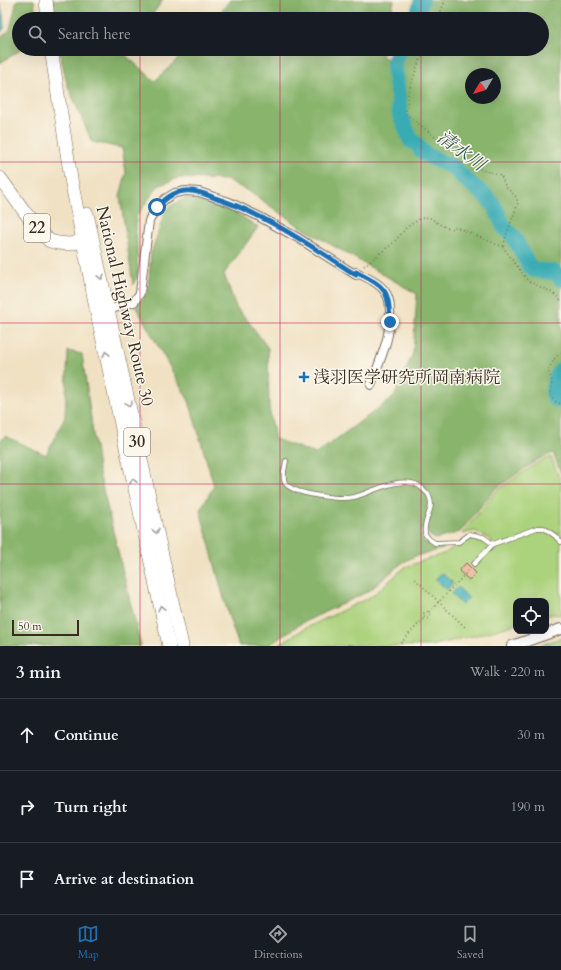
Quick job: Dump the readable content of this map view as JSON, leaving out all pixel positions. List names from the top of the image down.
{
  "streets": {
    "main road": ["22", "National Highway Route 30", "30"]
  },
  "crossings": [
    ["22", "National Highway Route 30"]
  ],
  "water": ["清水川"],
  "places": {
    "health": ["浅羽医学研究所岡南病院"]
  },
  "scale_bar": "50 m",
  "north": "bottom left",
  "page": {
    "search": "Search here",
    "scale": "50 m",
    "heading": ["3 min", "Walk · 220 m"],
    "list": [
      ["Continue", "30 m"],
      ["Turn right", "190 m"],
      "Arrive at destination"
    ],
    "nav": ["Map", "Directions", "Saved"]
  }
}
